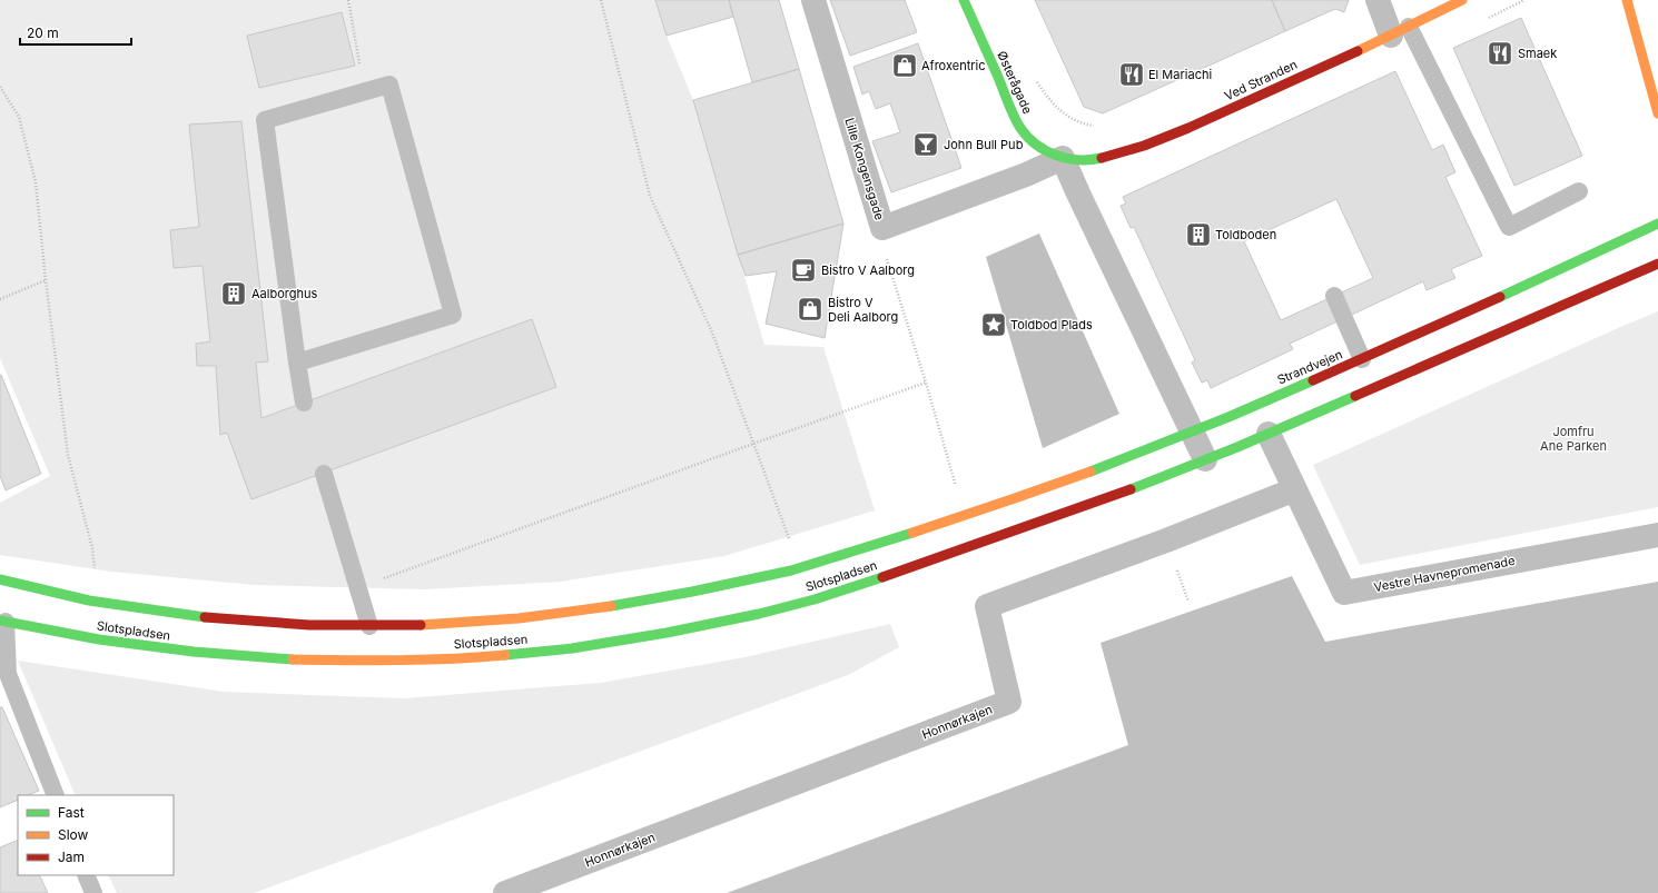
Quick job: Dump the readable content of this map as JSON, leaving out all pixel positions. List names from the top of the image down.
{
  "streets": {
    "main road": [
      "Ved Stranden",
      "Østerågade",
      "Strandvejen",
      "Slotspladsen"
    ],
    "street": ["Lille Kongensgade", "Vestre Havnepromenade", "Honnørkajen"]
  },
  "crossings": [
    ["Ved Stranden", "Østerågade"],
    ["Ved Stranden", "Lille Kongensgade"],
    ["Østerågade", "Lille Kongensgade"],
    ["Strandvejen", "Slotspladsen"],
    ["Vestre Havnepromenade", "Honnørkajen"]
  ],
  "parks": ["Jomfru Ane Parken"],
  "places": {
    "restaurant": ["Smaek", "El Mariachi"],
    "shop": ["Afroxentric", "Bistro V Deli Aalborg"],
    "bar": ["John Bull Pub"],
    "building": ["Toldboden", "Aalborghus"],
    "cafe": ["Bistro V Aalborg"],
    "place": ["Toldbod Plads"]
  },
  "legend": ["Fast", "Slow", "Jam"],
  "scale_bar": "20 m"
}
